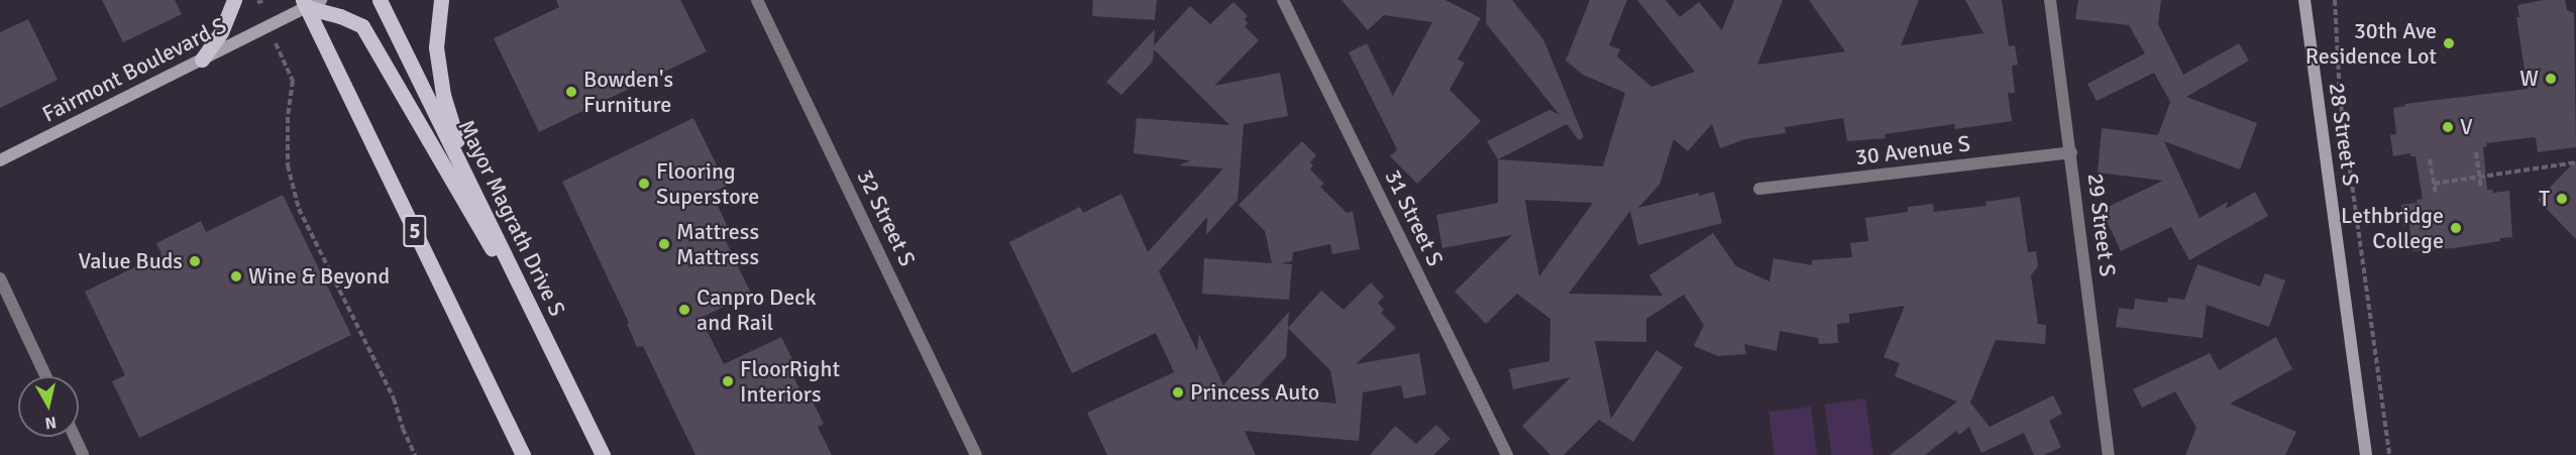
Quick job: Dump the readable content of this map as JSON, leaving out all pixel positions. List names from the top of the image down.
{
  "streets": {
    "main road": ["Mayor Magrath Drive S", "5"],
    "street": [
      "Fairmont Boulevard S",
      "28 Street S",
      "30 Avenue S",
      "32 Street S",
      "31 Street S",
      "29 Street S"
    ]
  },
  "crossings": [
    ["Fairmont Boulevard S", "5"],
    ["30 Avenue S", "29 Street S"]
  ],
  "places": [
    "30th Ave Residence Lot",
    "W",
    "Bowden's Furniture",
    "V",
    "Flooring Superstore",
    "T",
    "Lethbridge College",
    "Mattress Mattress",
    "Value Buds",
    "Wine & Beyond",
    "Canpro Deck and Rail",
    "FloorRight Interiors",
    "Princess Auto"
  ],
  "north": "bottom"
}
